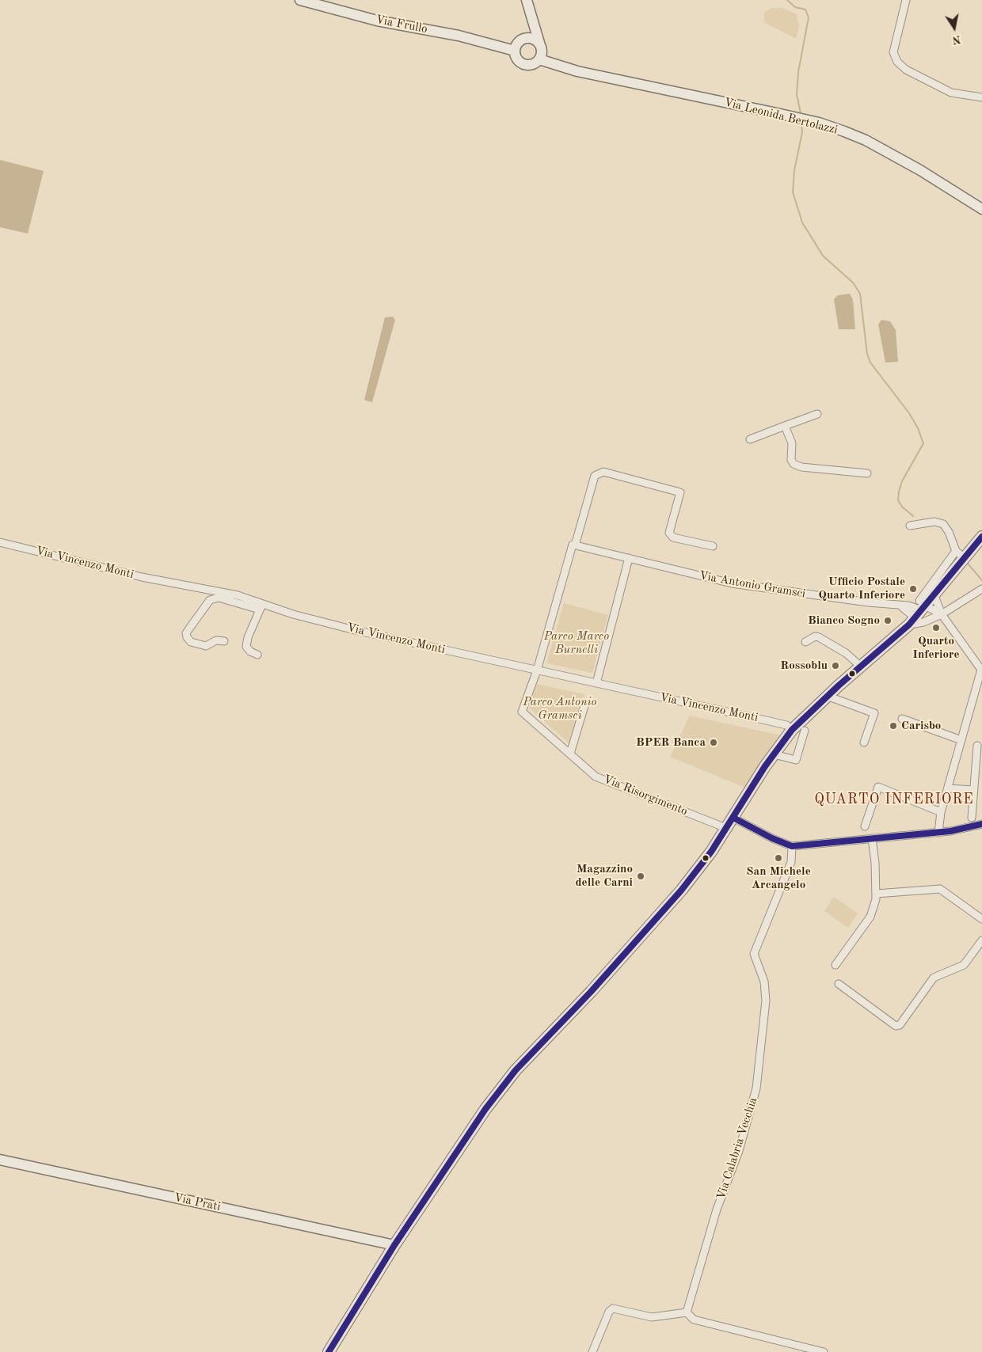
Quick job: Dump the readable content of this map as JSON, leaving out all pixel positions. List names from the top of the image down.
{
  "streets": {
    "street": [
      "Via Frullo",
      "Via Leonida Bertolazzi",
      "Via Vincenzo Monti",
      "Via Antonio Gramsci",
      "Via Risorgimento",
      "Via Calabria Vecchia",
      "Via Prati"
    ]
  },
  "crossings": [
    ["Via Frullo", "Via Leonida Bertolazzi"],
    ["Via Vincenzo Monti", "Via Risorgimento"]
  ],
  "districts": ["QUARTO INFERIORE"],
  "parks": ["Parco Marco Burnelli", "Parco Antonio Gramsci"],
  "places": [
    "Ufficio Postale Quarto Inferiore",
    "Bianco Sogno",
    "Quarto Inferiore",
    "Rossoblu",
    "Carisbo",
    "BPER Banca",
    "San Michele Arcangelo",
    "Magazzino delle Carni"
  ],
  "north": "bottom"
}
